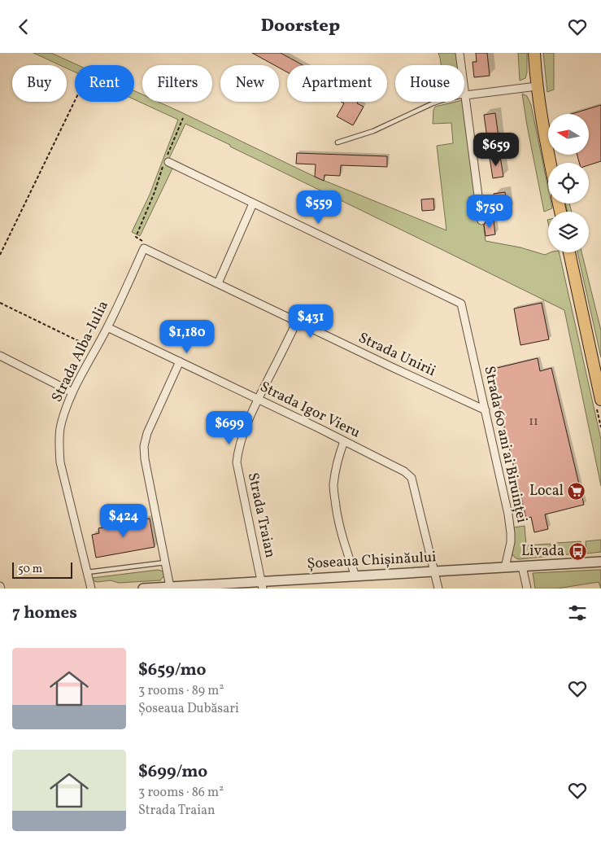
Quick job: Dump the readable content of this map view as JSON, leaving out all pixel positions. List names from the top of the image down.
{
  "streets": {
    "street": [
      "Strada Alba-Iulia",
      "Strada Unirii",
      "Strada Igor Vieru",
      "Strada 60 ani ai Biruinței",
      "Strada Traian",
      "Șoseaua Chișinăului"
    ]
  },
  "crossings": [
    ["Strada Alba-Iulia", "Strada Unirii"],
    ["Strada Alba-Iulia", "Strada Igor Vieru"],
    ["Strada Unirii", "Strada 60 ani ai Biruinței"],
    ["Strada Unirii", "Strada Traian"],
    ["Strada Igor Vieru", "Strada Traian"],
    ["Strada Igor Vieru", "Șoseaua Chișinăului"],
    ["Strada 60 ani ai Biruinței", "Șoseaua Chișinăului"],
    ["Strada Traian", "Șoseaua Chișinăului"]
  ],
  "places": {
    "supermarket": ["Local"],
    "bus stop": ["Livada"]
  },
  "house_numbers": ["11"],
  "scale_bar": "50 m",
  "north": "left",
  "page": {
    "header": "Doorstep",
    "chip": [
      "Buy",
      "Rent",
      "Filters",
      "New",
      "Apartment",
      "House"
    ],
    "price": [
      "$659",
      "$559",
      "$750",
      "$431",
      "$1,180",
      "$699",
      "$424"
    ],
    "scale": "50 m",
    "heading": "7 homes",
    "list": [
      {
        "name": "$659/mo",
        "note": "3 rooms · 89 m² · Șoseaua Dubăsari"
      },
      {
        "name": "$699/mo",
        "note": "3 rooms · 86 m² · Strada Traian"
      }
    ]
  }
}
